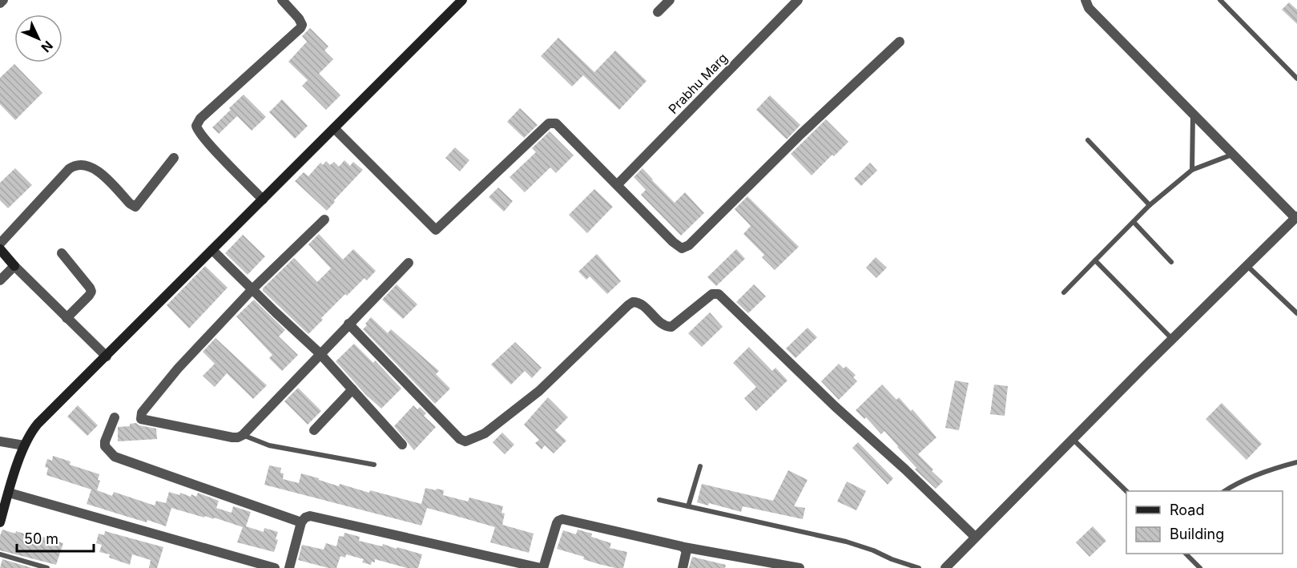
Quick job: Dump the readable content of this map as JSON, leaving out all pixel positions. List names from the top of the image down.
{
  "streets": {
    "street": ["Prabhu Marg"]
  },
  "legend": ["Road", "Building"],
  "scale_bar": "50 m",
  "north": "bottom right"
}
